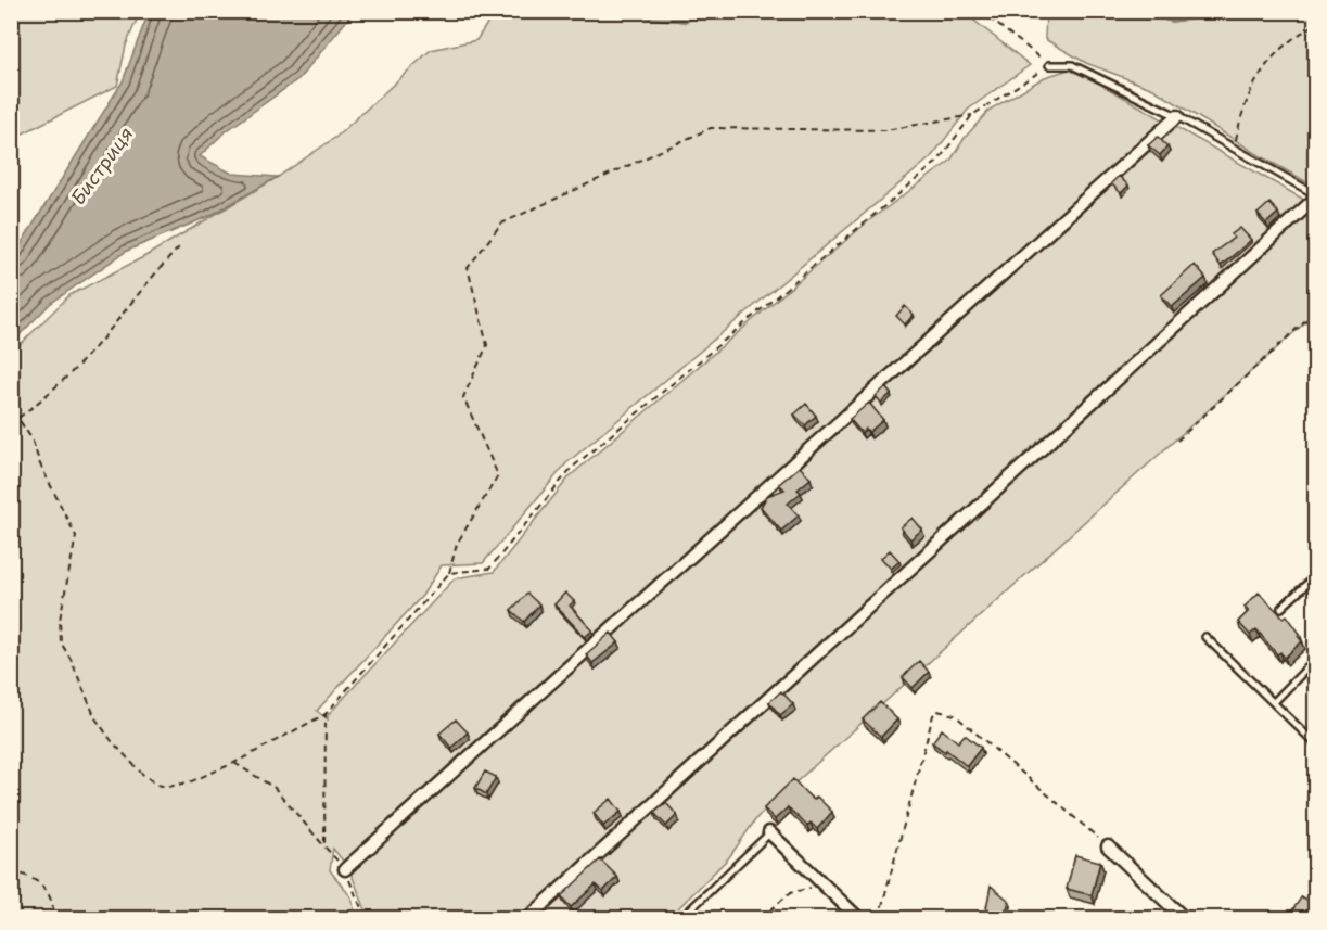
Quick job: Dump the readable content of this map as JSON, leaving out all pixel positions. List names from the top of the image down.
{
  "water": ["Бистриця"]
}
